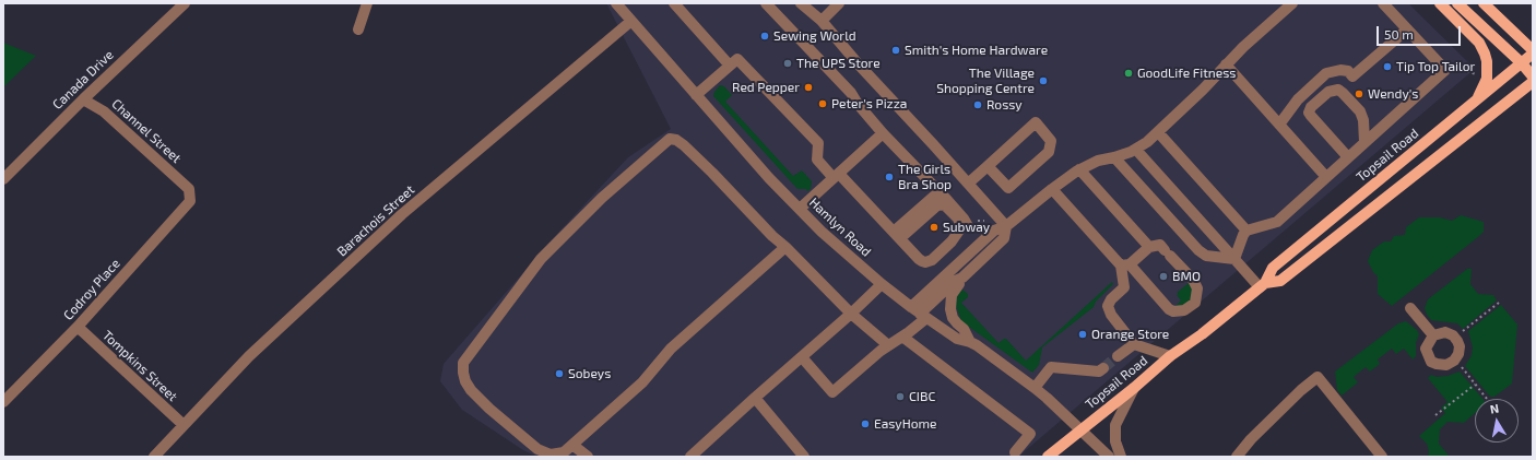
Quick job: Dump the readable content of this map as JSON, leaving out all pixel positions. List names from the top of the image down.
{
  "streets": {
    "main road": ["Topsail Road"],
    "street": [
      "Canada Drive",
      "Channel Street",
      "Barachois Street",
      "Hamlyn Road",
      "Codroy Place",
      "Tompkins Street"
    ]
  },
  "crossings": [
    ["Canada Drive", "Channel Street"],
    ["Channel Street", "Codroy Place"],
    ["Topsail Road", "Hamlyn Road"],
    ["Barachois Street", "Hamlyn Road"],
    ["Barachois Street", "Tompkins Street"],
    ["Codroy Place", "Tompkins Street"]
  ],
  "places": [
    "Sewing World",
    "Smith's Home Hardware",
    "The UPS Store",
    "Tip Top Tailor",
    "GoodLife Fitness",
    "The Village Shopping Centre",
    "Red Pepper",
    "Wendy's",
    "Peter's Pizza",
    "Rossy",
    "The Girls Bra Shop",
    "Subway",
    "BMO",
    "Orange Store",
    "Sobeys",
    "CIBC",
    "EasyHome"
  ],
  "scale_bar": "50 m",
  "north": "top"
}
